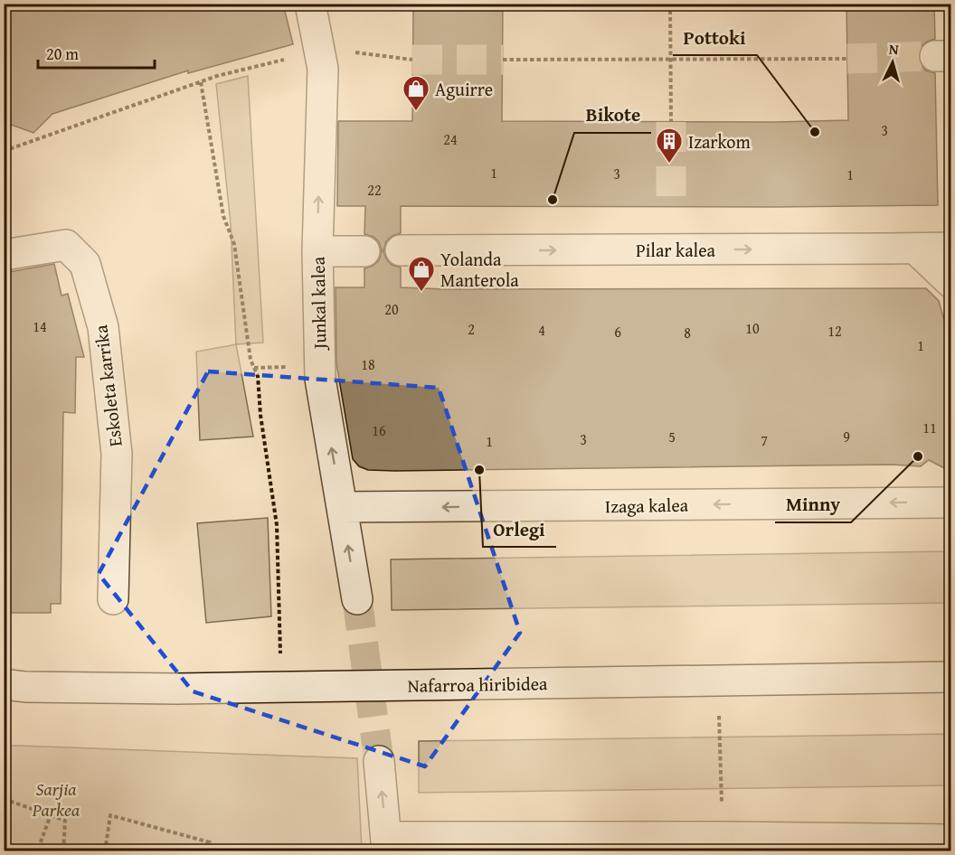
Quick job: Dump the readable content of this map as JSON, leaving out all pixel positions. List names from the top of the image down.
{
  "streets": {
    "street": [
      "Pilar kalea",
      "Junkal kalea",
      "Eskoleta karrika",
      "Izaga kalea",
      "Nafarroa hiribidea"
    ]
  },
  "crossings": [
    ["Junkal kalea", "Izaga kalea"]
  ],
  "one_way": ["Pilar kalea", "Junkal kalea", "Izaga kalea"],
  "parks": ["Sarjia Parkea"],
  "places": {
    "shop": ["Aguirre", "Yolanda Manterola"],
    "other": [
      "Pottoki",
      "Bikote",
      "Minny",
      "Orlegi"
    ],
    "building": ["Izarkom"]
  },
  "house_numbers": [
    "3",
    "24",
    "1",
    "3",
    "1",
    "22",
    "20",
    "14",
    "10",
    "2",
    "4",
    "12",
    "6",
    "8",
    "1",
    "18",
    "11",
    "16",
    "5",
    "9",
    "3",
    "7",
    "1"
  ],
  "scale_bar": "20 m",
  "north": "top"
}
